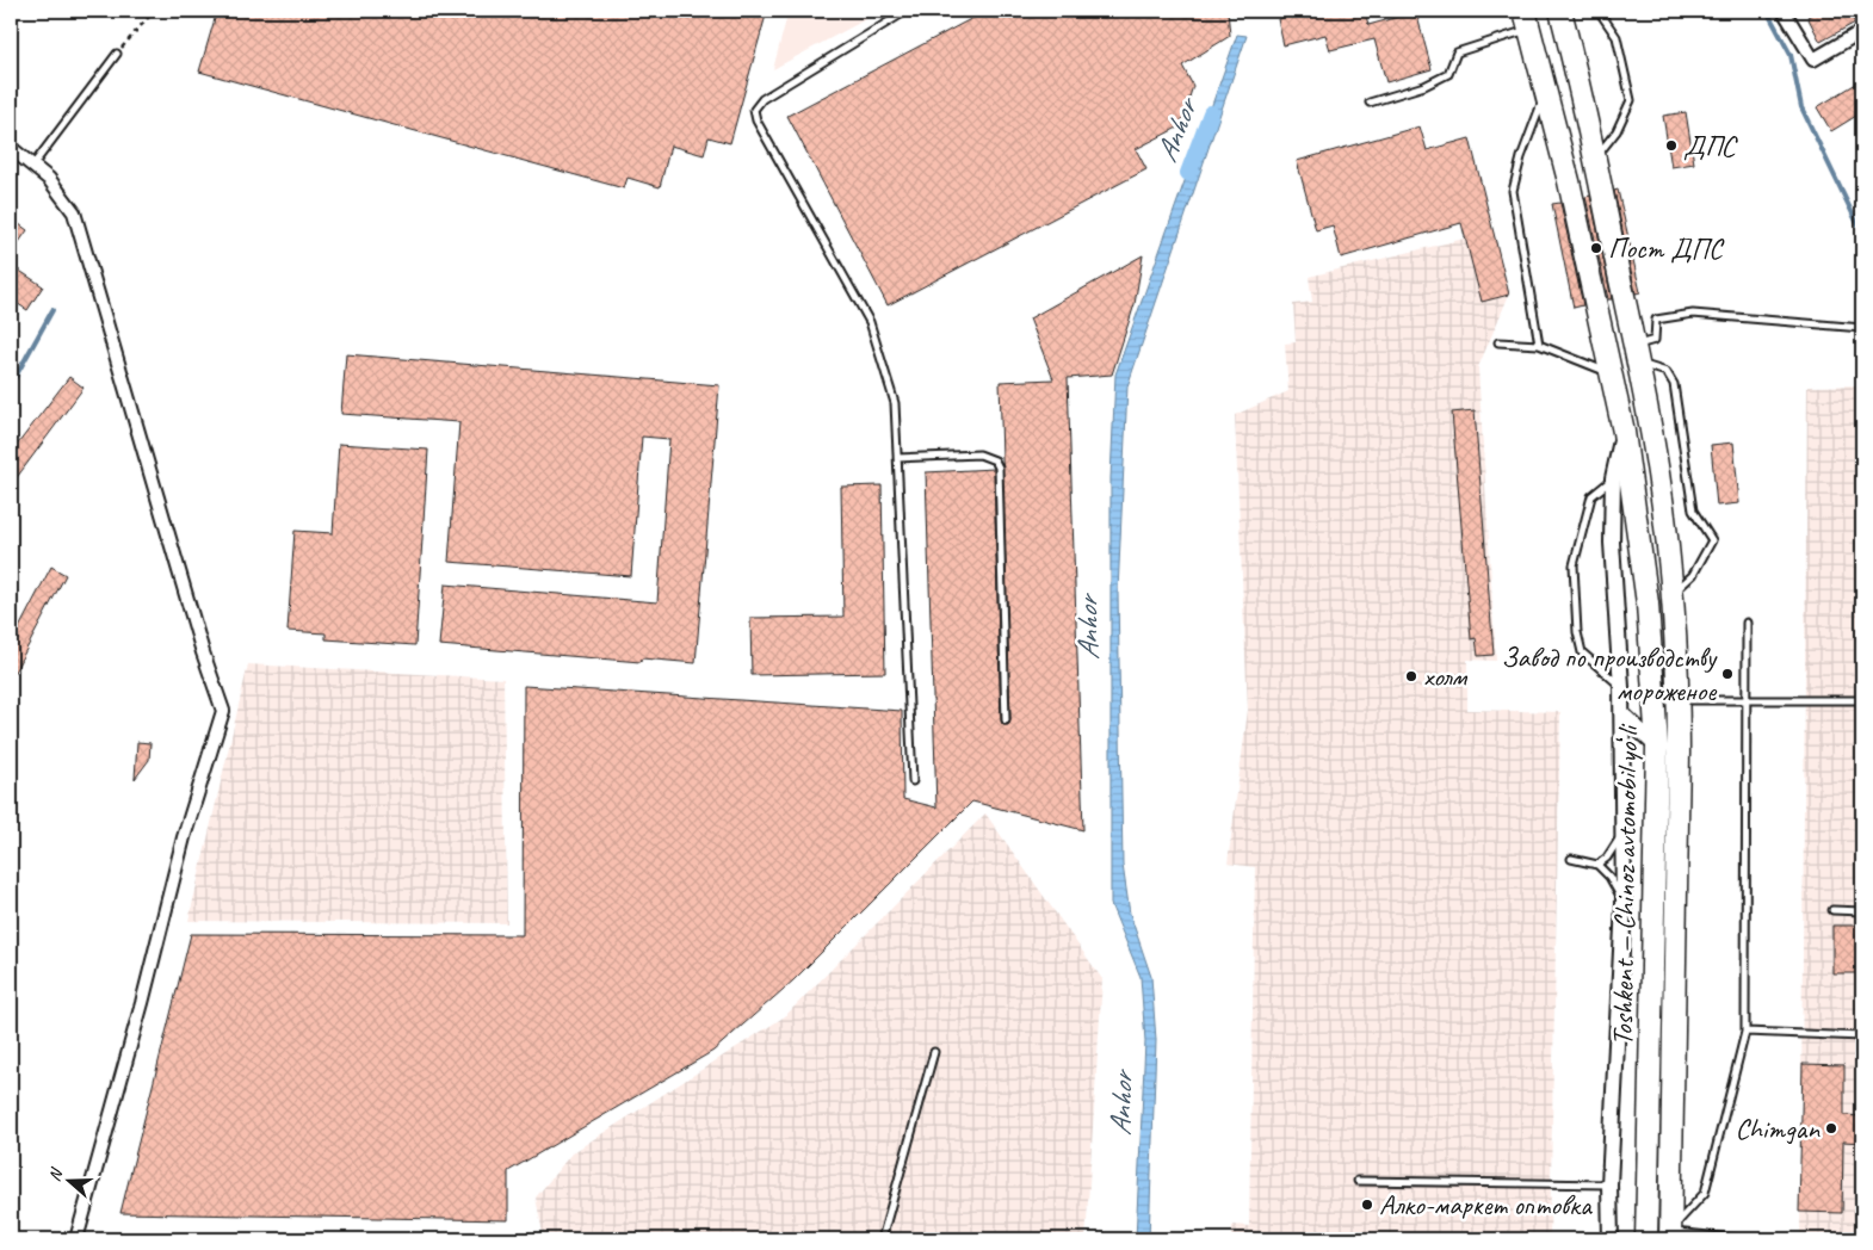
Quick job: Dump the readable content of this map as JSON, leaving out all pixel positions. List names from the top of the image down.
{
  "streets": {
    "highway": ["Toshkent — Chinoz avtomobil yoʻli"]
  },
  "water": ["Anhor"],
  "places": [
    "ДПС",
    "Пост ДПС",
    "Завод по производству мороженое",
    "холм",
    "Chimgan",
    "Алко-маркет оптовка"
  ],
  "north": "left"
}
